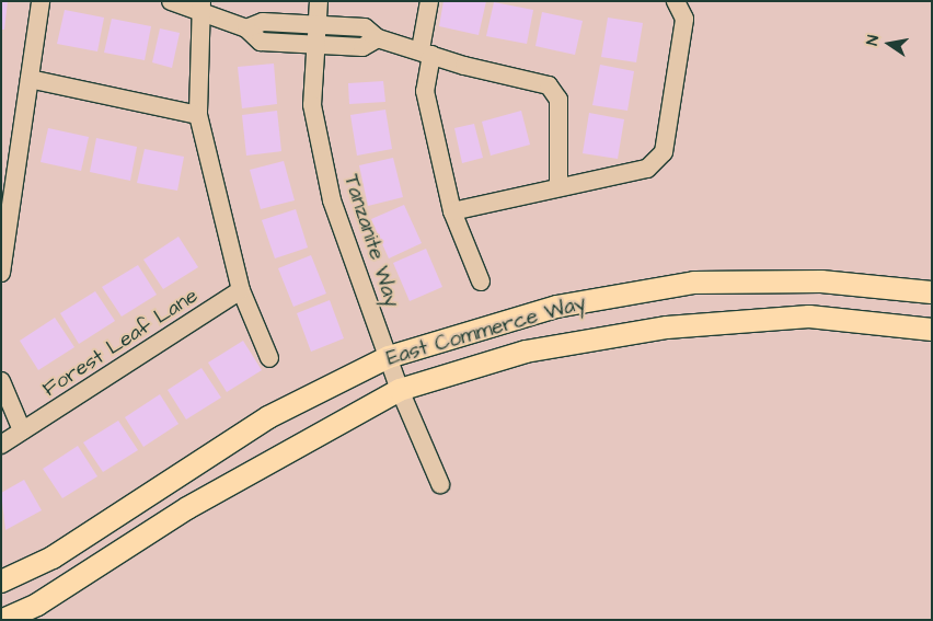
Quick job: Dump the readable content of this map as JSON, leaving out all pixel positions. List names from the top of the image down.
{
  "streets": {
    "main road": ["East Commerce Way"],
    "street": ["Tanzanite Way", "Forest Leaf Lane"]
  },
  "crossings": [
    ["Tanzanite Way", "East Commerce Way"]
  ],
  "north": "left"
}
